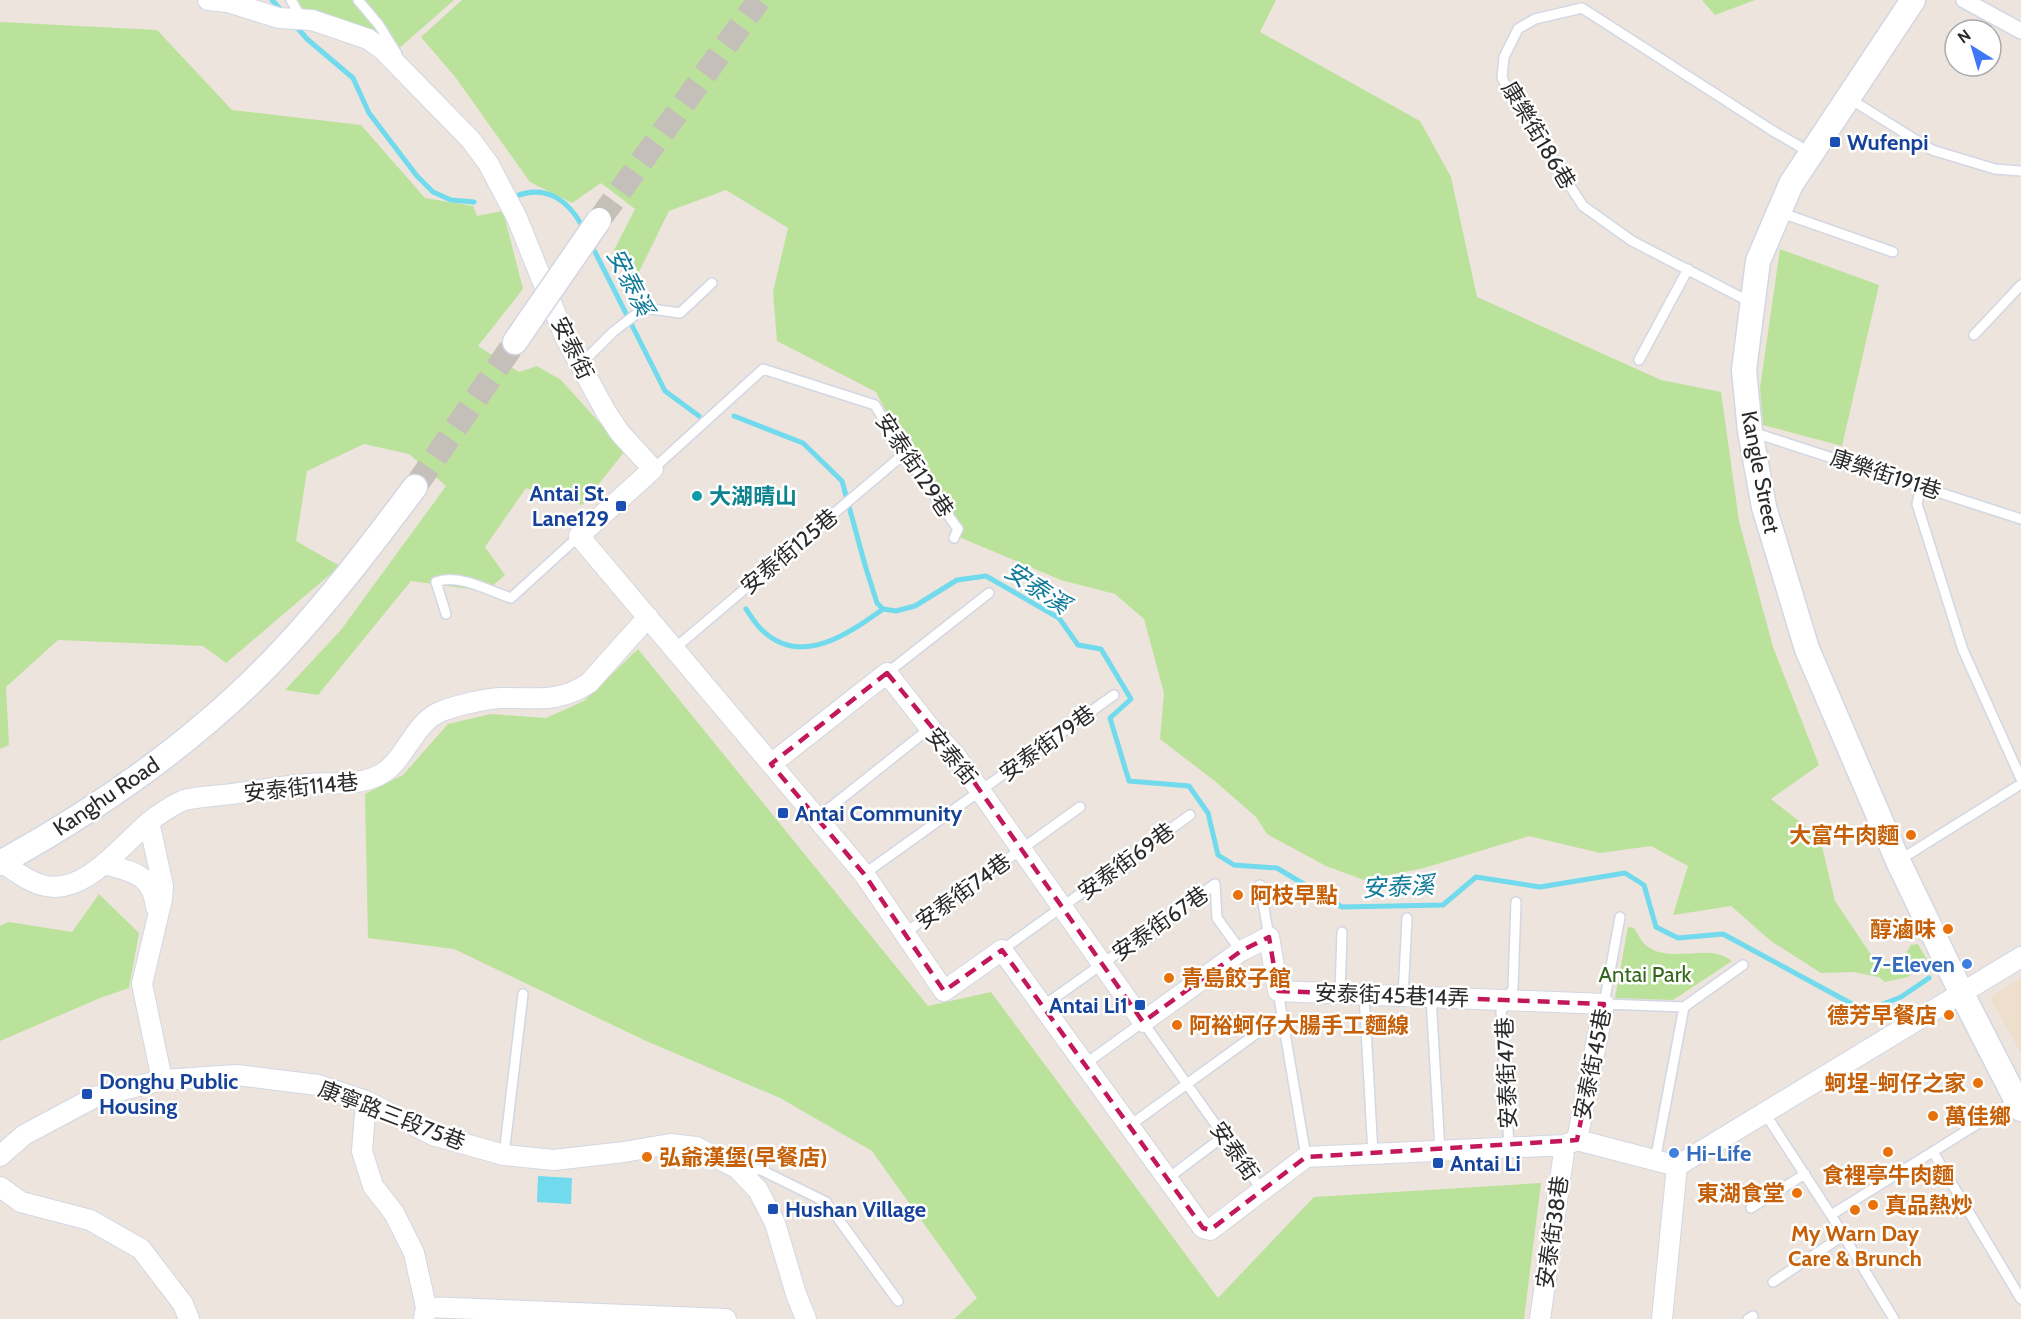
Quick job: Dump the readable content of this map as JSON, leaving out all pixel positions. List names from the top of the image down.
{
  "streets": {
    "street": [
      "安泰街",
      "Kangle Street",
      "安泰街114巷",
      "Kanghu Road",
      "安泰街45巷14弄",
      "安泰街45巷",
      "康寧路三段75巷",
      "安泰街38巷"
    ],
    "lane": [
      "康樂街186巷",
      "安泰街129巷",
      "康樂街191巷",
      "安泰街125巷",
      "安泰街79巷",
      "安泰街69巷",
      "安泰街74巷",
      "安泰街67巷",
      "安泰街47巷"
    ]
  },
  "crossings": [
    ["康樂街186巷", "Kangle Street"],
    ["安泰街", "安泰街129巷"],
    ["安泰街", "安泰街79巷"],
    ["安泰街", "安泰街69巷"],
    ["安泰街", "安泰街74巷"],
    ["安泰街", "安泰街67巷"],
    ["安泰街129巷", "安泰街125巷"],
    ["Kangle Street", "康樂街191巷"],
    ["安泰街114巷", "Kanghu Road"],
    ["安泰街45巷14弄", "安泰街45巷"],
    ["安泰街45巷14弄", "安泰街47巷"],
    ["安泰街45巷", "安泰街38巷"]
  ],
  "water": ["安泰溪"],
  "parks": ["Antai Park"],
  "places": {
    "transit": [
      "Wufenpi",
      "Antai St. Lane129",
      "Antai Community",
      "Antai Li1",
      "Donghu Public Housing",
      "Antai Li",
      "Hushan Village"
    ],
    "other": [
      "大湖晴山",
      "大富牛肉麵",
      "阿枝早點",
      "醇滷味",
      "7-Eleven",
      "青島餃子館",
      "德芳早餐店",
      "阿裕蚵仔大腸手工麵線",
      "蚵埕-蚵仔之家",
      "萬佳鄉",
      "食裡亭牛肉麵",
      "Hi-Life",
      "弘爺漢堡(早餐店)",
      "東湖食堂",
      "真品熱炒",
      "My Warn Day Care & Brunch"
    ]
  },
  "north": "top left"
}
